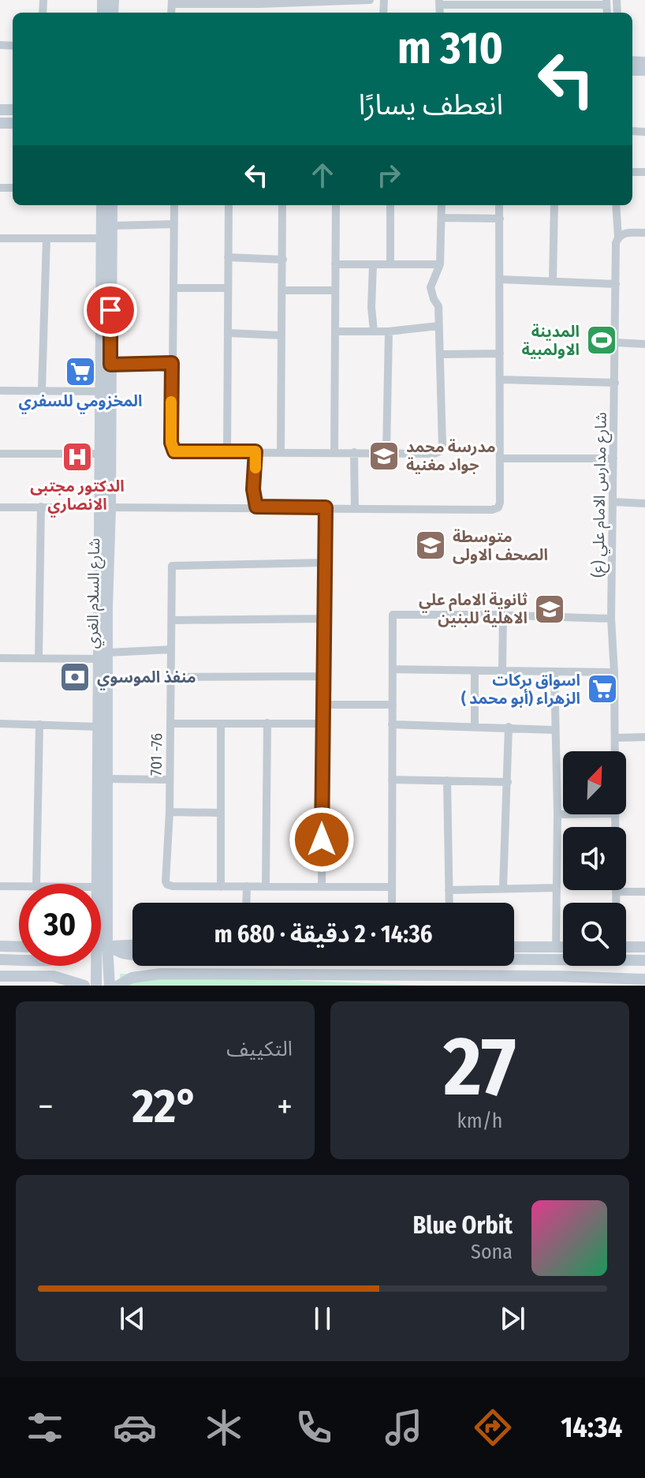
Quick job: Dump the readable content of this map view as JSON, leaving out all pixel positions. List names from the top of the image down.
{
  "streets": {
    "street": ["شارع مدارس الامام علي (ع)", "شارع السلام الغري", "701 -76"]
  },
  "places": {
    "sports": ["المدينة الاولمبية"],
    "supermarket": ["المخزومي للسفري", "اسواق بركات الزهراء (أبو محمد )"],
    "school or university": ["مدرسة محمد جواد مغنية", "متوسطة الصحف الاولى", "ثانوية الامام علي الاهلية للبنين"],
    "hospital": ["الدكتور مجتبى الانصاري"],
    "bank": ["منفذ الموسوي"]
  },
  "north": "top right",
  "page": {
    "turn": ["310 m", "انعطف يسارًا"],
    "limit": "30",
    "trip": "14:36 · 2 دقيقة · 680 m",
    "tile": [
      ["27", "km/h"],
      "التكييف"
    ],
    "heat": ["−", "22°", "+"],
    "song": ["Blue Orbit", "Sona"],
    "tabs": "14:34"
  }
}
